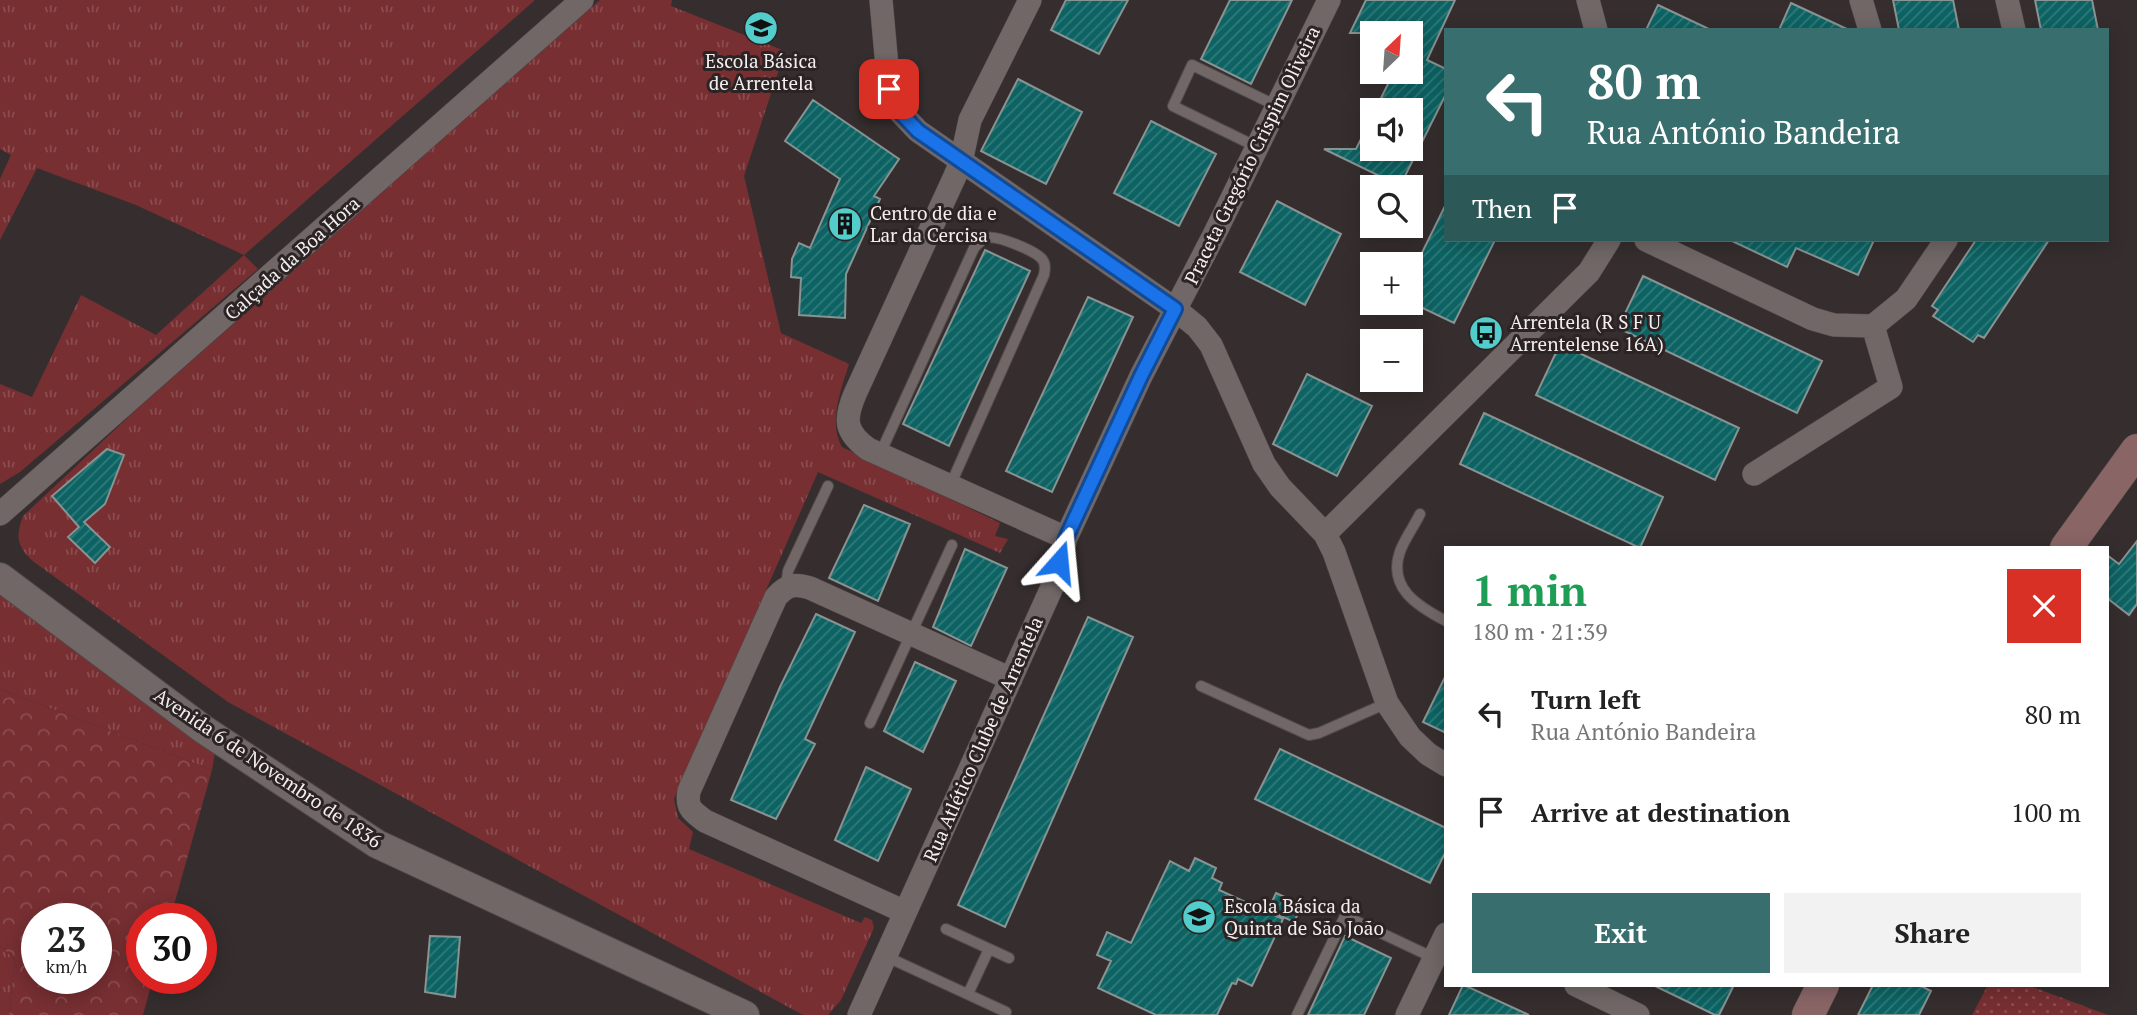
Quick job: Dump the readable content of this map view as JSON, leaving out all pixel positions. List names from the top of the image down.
{
  "streets": {
    "street": [
      "Praceta Gregório Crispim Oliveira",
      "Calçada da Boa Hora",
      "Rua Atlético Clube de Arrentela",
      "Avenida 6 de Novembro de 1836"
    ]
  },
  "crossings": [
    ["Praceta Gregório Crispim Oliveira", "Rua Atlético Clube de Arrentela"]
  ],
  "places": {
    "school or university": ["Escola Básica de Arrentela", "Escola Básica da Quinta de São João"],
    "building": ["Centro de dia e Lar da Cercisa"],
    "bus stop": ["Arrentela (R S F U Arrentelense 16A)"]
  },
  "north": "top right",
  "page": {
    "map_buttons": ["+", "−"],
    "turn": ["80 m", "Rua António Bandeira"],
    "then": "Then",
    "heading": ["1 min", "180 m · 21:39"],
    "list": [
      {
        "name": "Turn left",
        "note": "Rua António Bandeira",
        "value": "80 m"
      },
      {
        "name": "Arrive at destination",
        "value": "100 m"
      }
    ],
    "buttons": ["Exit", "Share"],
    "speed": "23 km/h",
    "limit": "30"
  }
}
